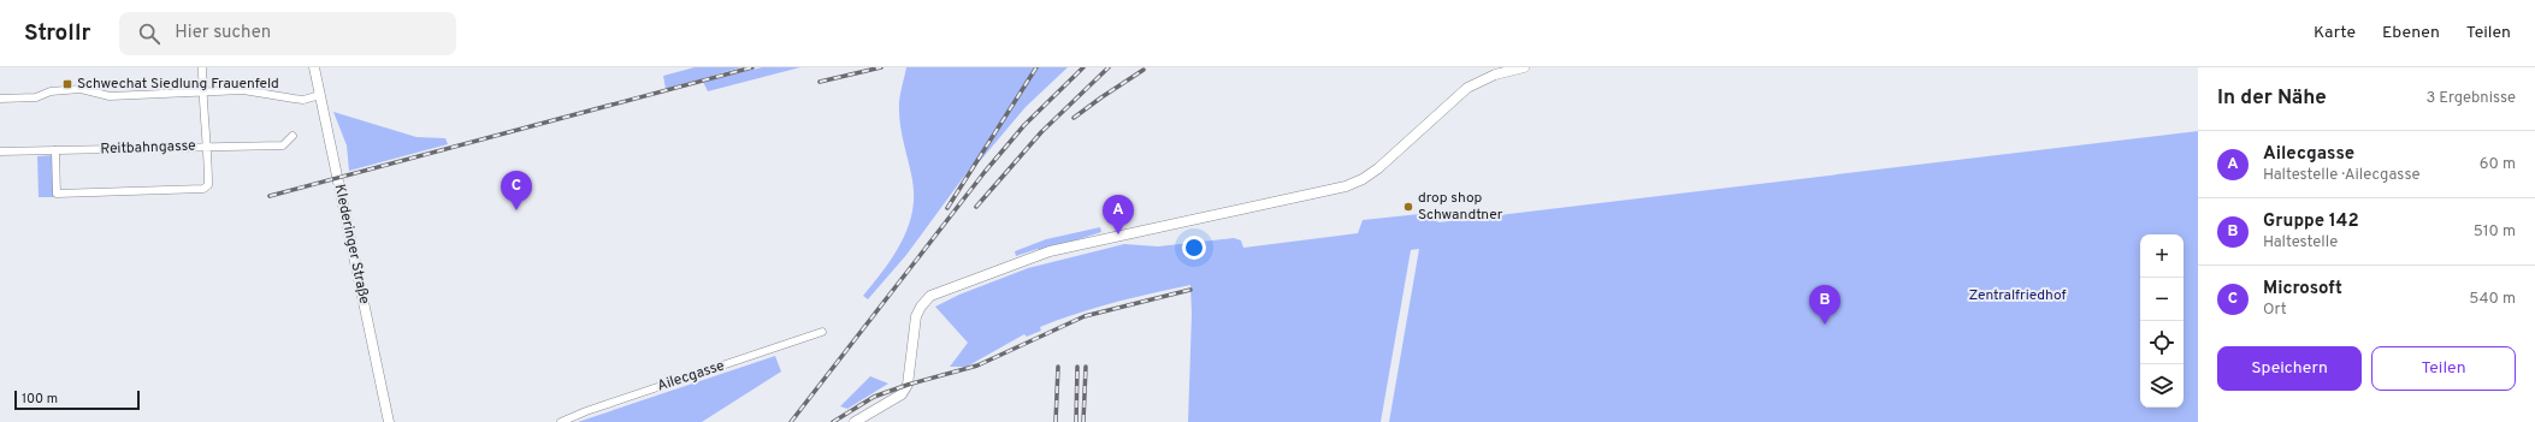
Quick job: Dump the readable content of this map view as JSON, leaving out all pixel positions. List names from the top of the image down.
{
  "streets": {
    "street": ["Reitbahngasse", "Klederinger Straße", "Ailecgasse"]
  },
  "parks": ["Zentralfriedhof"],
  "places": {
    "transit": ["Schwechat Siedlung Frauenfeld"],
    "other": ["drop shop Schwandtner"]
  },
  "scale_bar": "100 m",
  "page": {
    "header": "Strollr",
    "search": "Hier suchen",
    "nav": ["Karte", "Ebenen", "Teilen"],
    "heading": ["In der Nähe", "3 Ergebnisse"],
    "list": [
      {
        "mark": "A",
        "name": "Ailecgasse",
        "note": "Haltestelle · Ailecgasse",
        "value": "60 m"
      },
      {
        "mark": "B",
        "name": "Gruppe 142",
        "note": "Haltestelle",
        "value": "510 m"
      },
      {
        "mark": "C",
        "name": "Microsoft",
        "note": "Ort",
        "value": "540 m"
      }
    ],
    "pins": ["C", "A", "B"],
    "map_buttons": ["+", "−"],
    "buttons": ["Speichern", "Teilen"],
    "scale": "100 m"
  }
}
